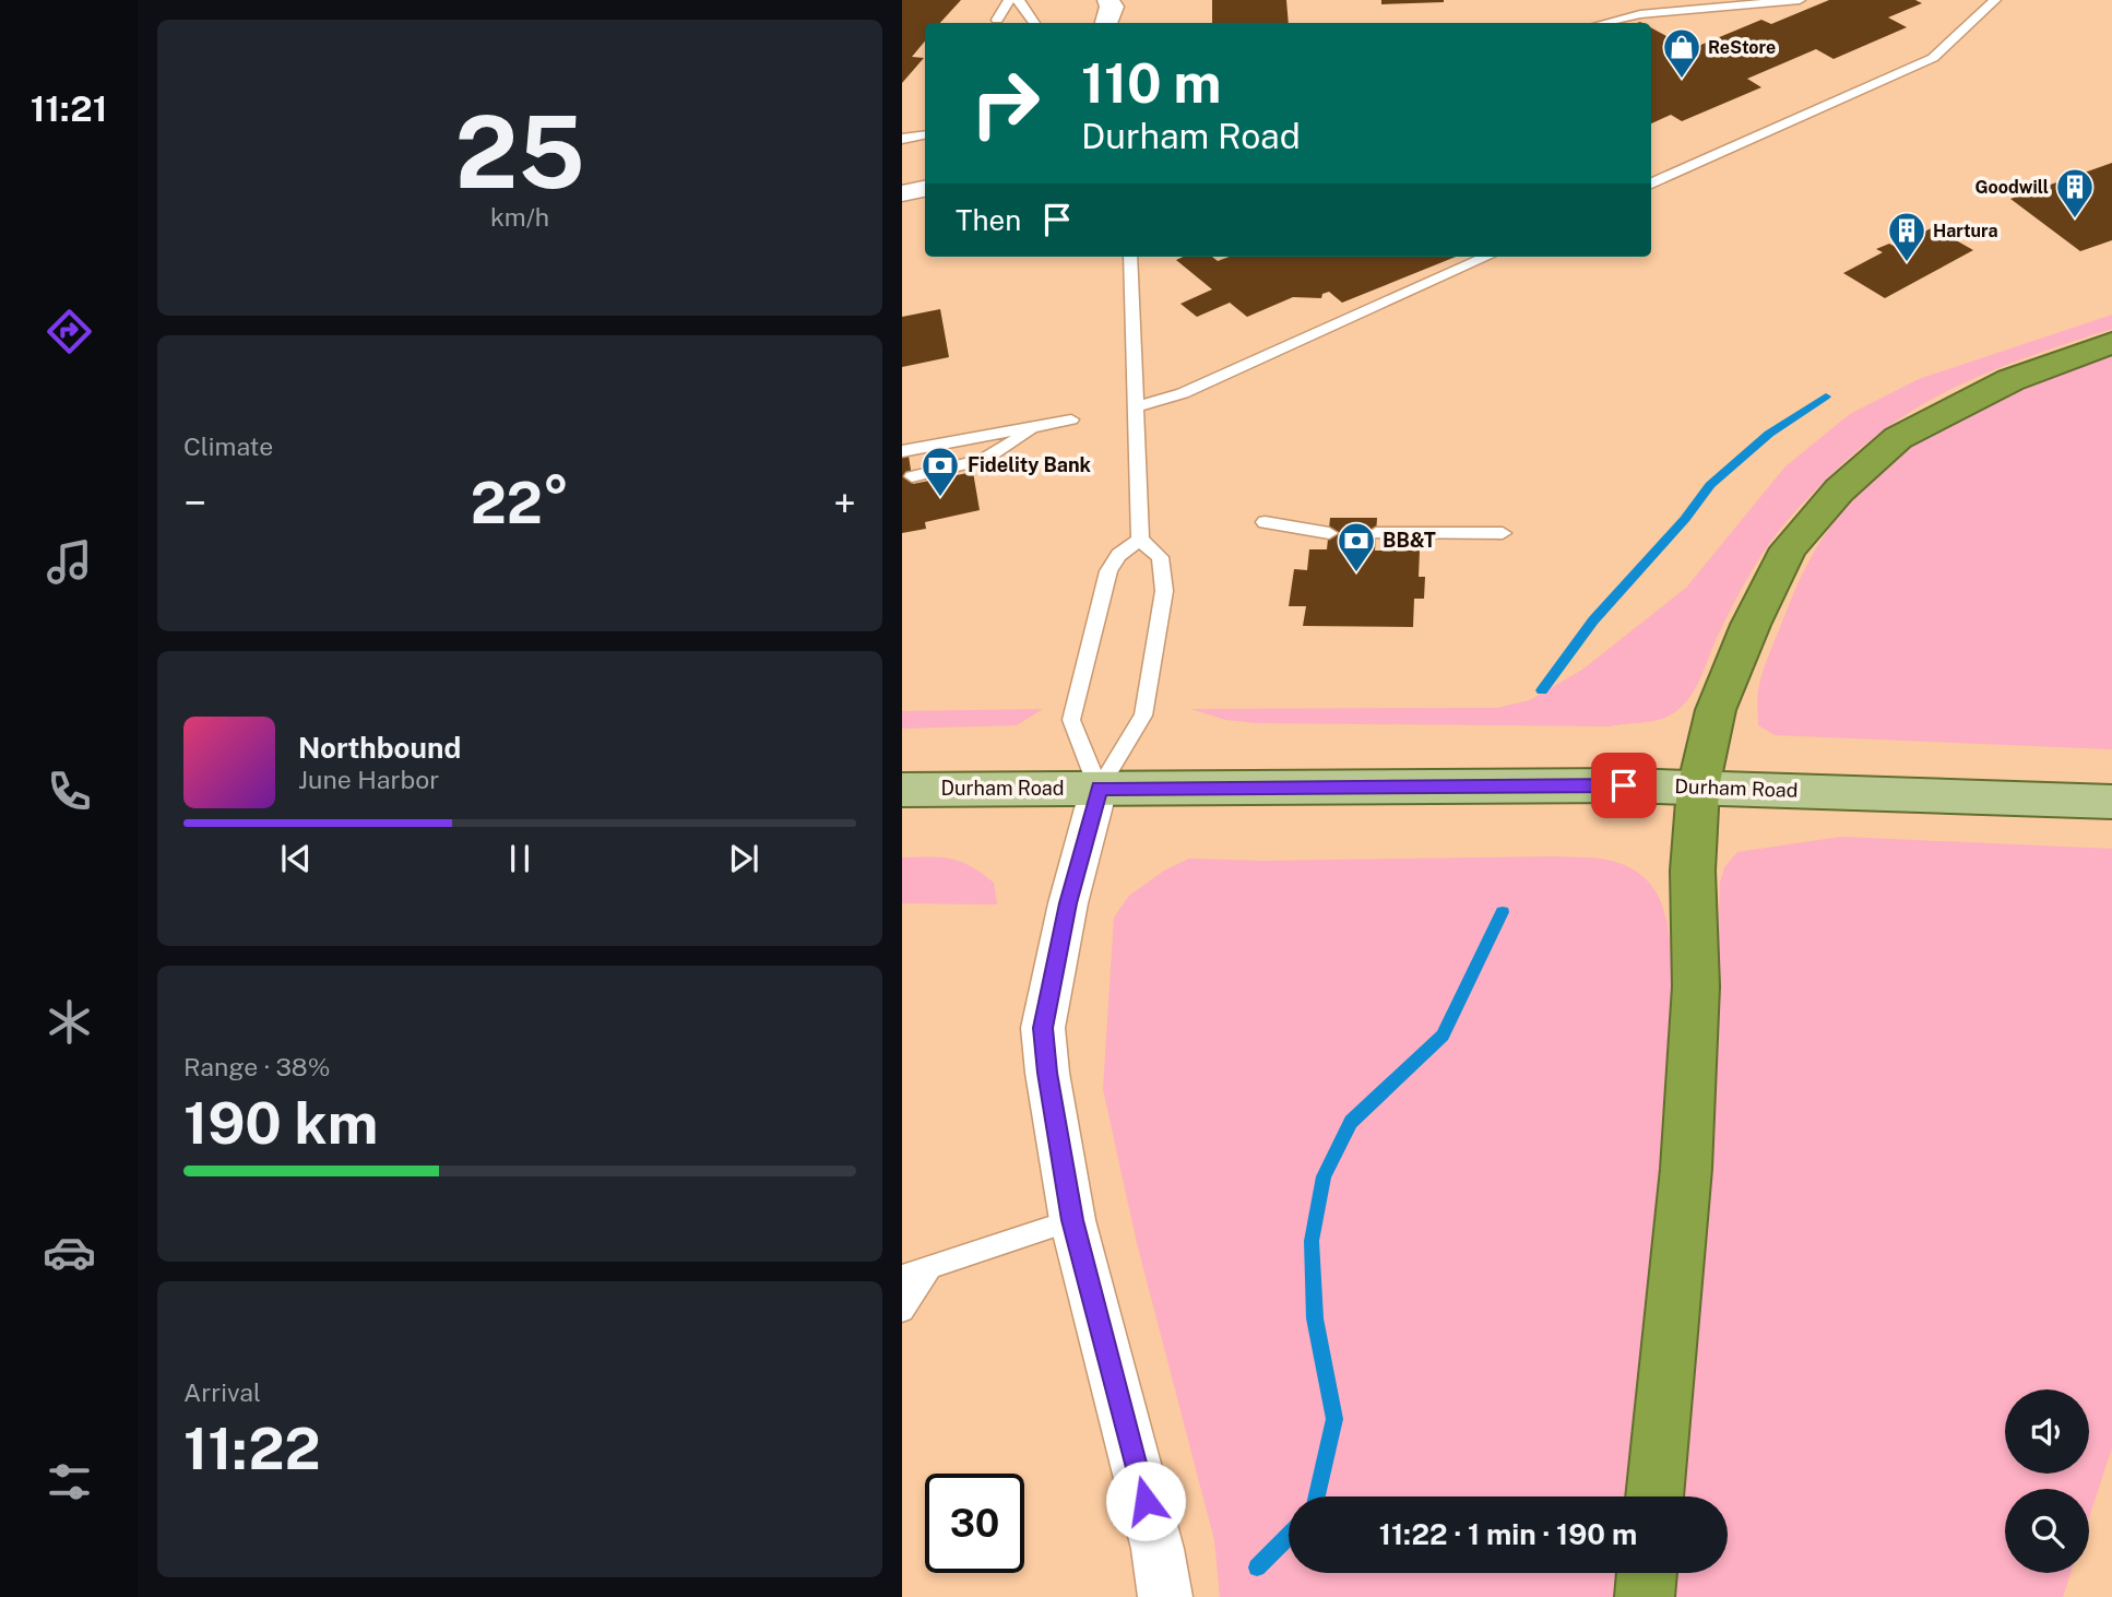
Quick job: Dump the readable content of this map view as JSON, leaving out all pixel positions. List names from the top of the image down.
{
  "streets": {
    "main road": ["Durham Road"]
  },
  "places": {
    "shop": ["ReStore"],
    "building": ["Goodwill", "Hartura"],
    "bank": ["Fidelity Bank", "BB&T"]
  },
  "page": {
    "tabs": "11:21",
    "tile": [
      ["25", "km/h"],
      "Climate",
      ["Range · 38%", "190 km"],
      ["Arrival", "11:22"]
    ],
    "turn": ["110 m", "Durham Road"],
    "then": "Then",
    "heat": ["−", "22°", "+"],
    "song": ["Northbound", "June Harbor"],
    "limit": "30",
    "trip": "11:22 · 1 min · 190 m"
  }
}
